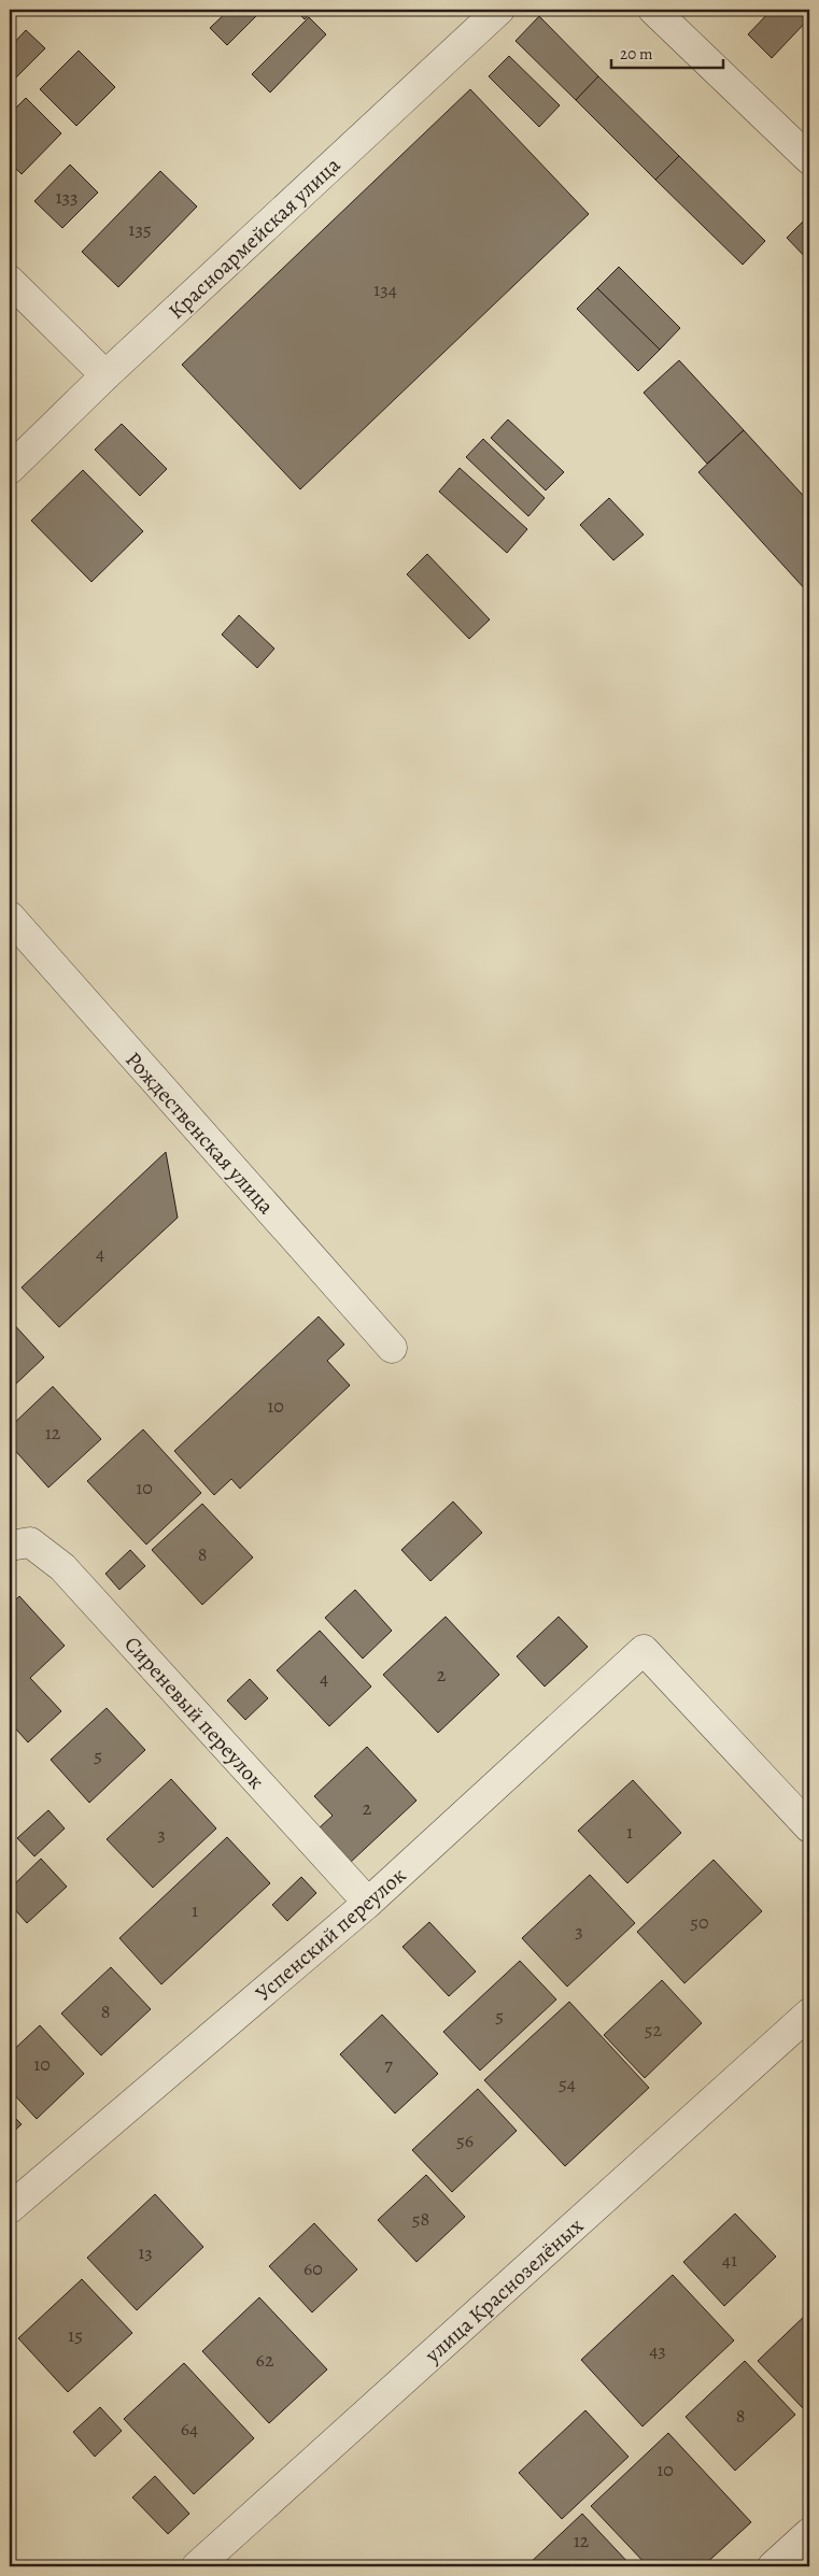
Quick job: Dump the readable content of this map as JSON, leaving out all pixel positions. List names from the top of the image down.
{
  "streets": {
    "street": [
      "Красноармейская улица",
      "Рождественская улица",
      "Сиреневый переулок",
      "Успенский переулок",
      "улица Краснозелёных"
    ]
  },
  "crossings": [
    ["Сиреневый переулок", "Успенский переулок"]
  ],
  "house_numbers": [
    "133",
    "135",
    "134",
    "4",
    "10",
    "12",
    "10",
    "8",
    "2",
    "4",
    "5",
    "2",
    "1",
    "3",
    "1",
    "50",
    "3",
    "8",
    "5",
    "52",
    "10",
    "7",
    "54",
    "56",
    "58",
    "13",
    "41",
    "60",
    "15",
    "43",
    "62",
    "8",
    "64",
    "10",
    "12"
  ],
  "scale_bar": "20 m"
}
